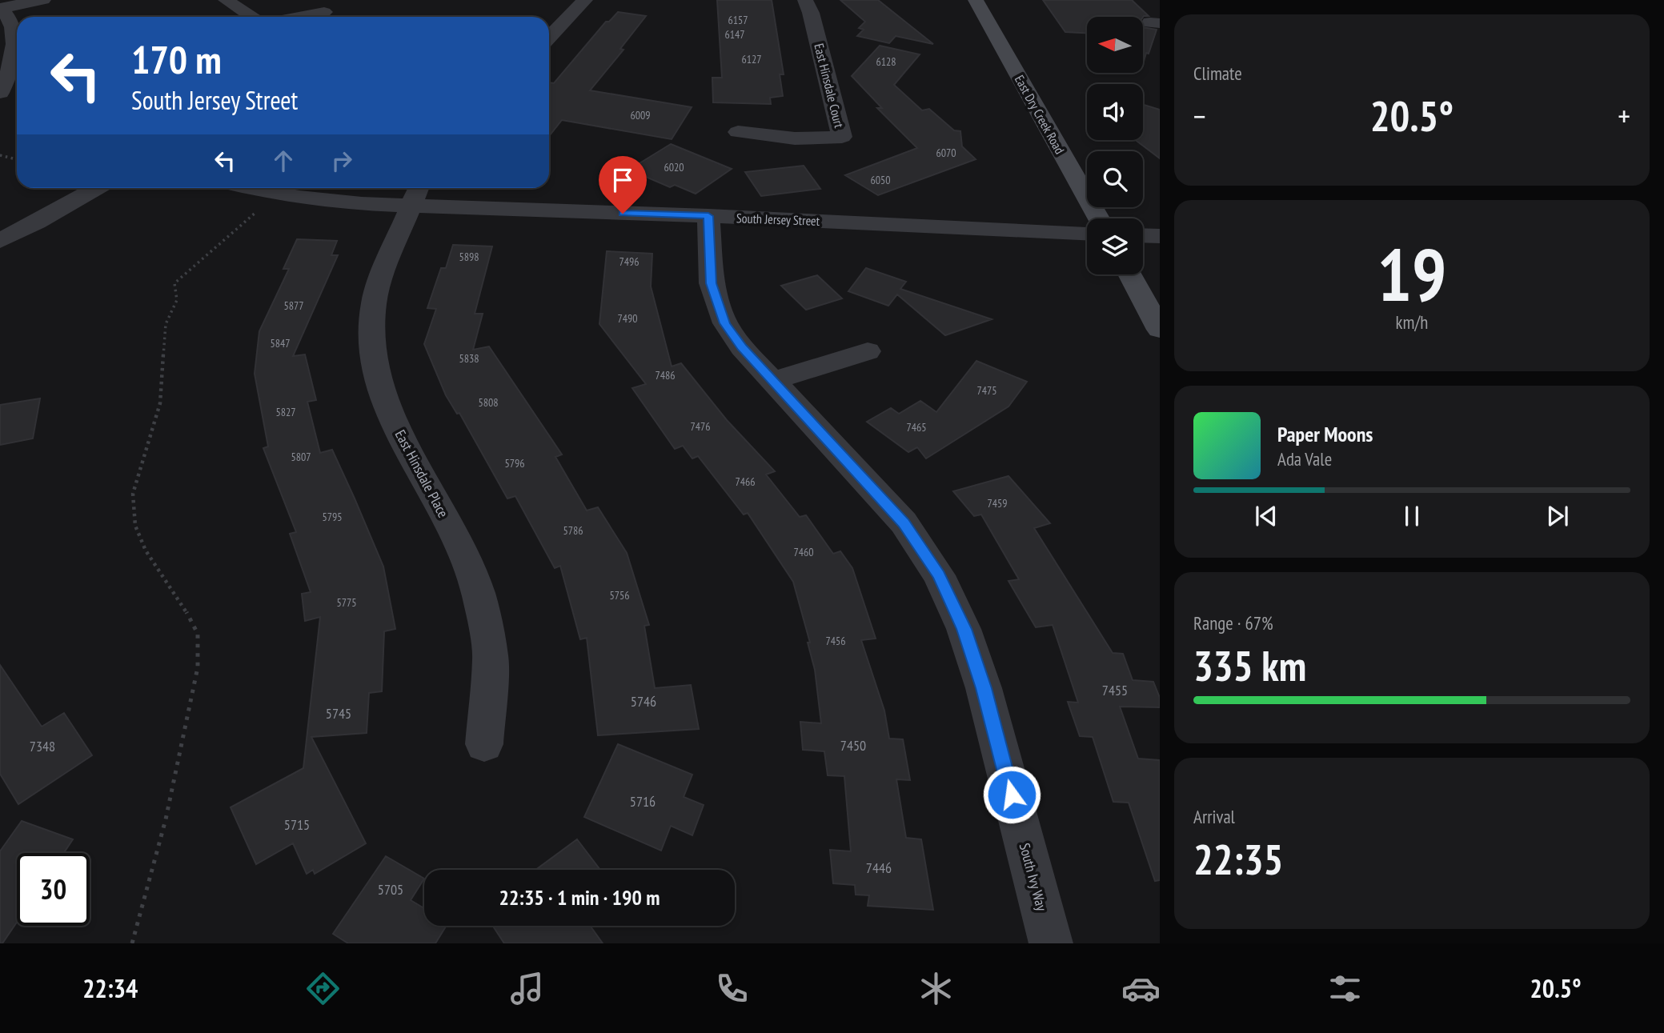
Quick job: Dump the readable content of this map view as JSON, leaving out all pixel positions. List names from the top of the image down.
{
  "streets": {
    "main road": ["East Dry Creek Road"],
    "street": [
      "East Hinsdale Court",
      "South Jersey Street",
      "East Hinsdale Place",
      "South Ivy Way"
    ]
  },
  "crossings": [
    ["South Jersey Street", "East Hinsdale Place"],
    ["South Jersey Street", "South Ivy Way"]
  ],
  "house_numbers": [
    "6157",
    "6147",
    "6127",
    "6128",
    "6009",
    "6070",
    "6020",
    "6050",
    "5898",
    "7496",
    "5877",
    "7490",
    "5847",
    "5838",
    "7486",
    "7475",
    "5808",
    "5827",
    "7476",
    "7465",
    "5807",
    "5796",
    "7466",
    "7459",
    "5795",
    "5786",
    "7460",
    "5756",
    "5775",
    "7456",
    "7455",
    "5746",
    "5745",
    "7450",
    "7348",
    "5716",
    "5715",
    "7446",
    "5705"
  ],
  "north": "left",
  "page": {
    "tile": [
      "Climate",
      ["19", "km/h"],
      ["Range · 67%", "335 km"],
      ["Arrival", "22:35"]
    ],
    "turn": ["170 m", "South Jersey Street"],
    "heat": ["−", "20.5°", "+"],
    "song": ["Paper Moons", "Ada Vale"],
    "limit": "30",
    "trip": "22:35 · 1 min · 190 m",
    "tabs": ["22:34", "20.5°"]
  }
}
